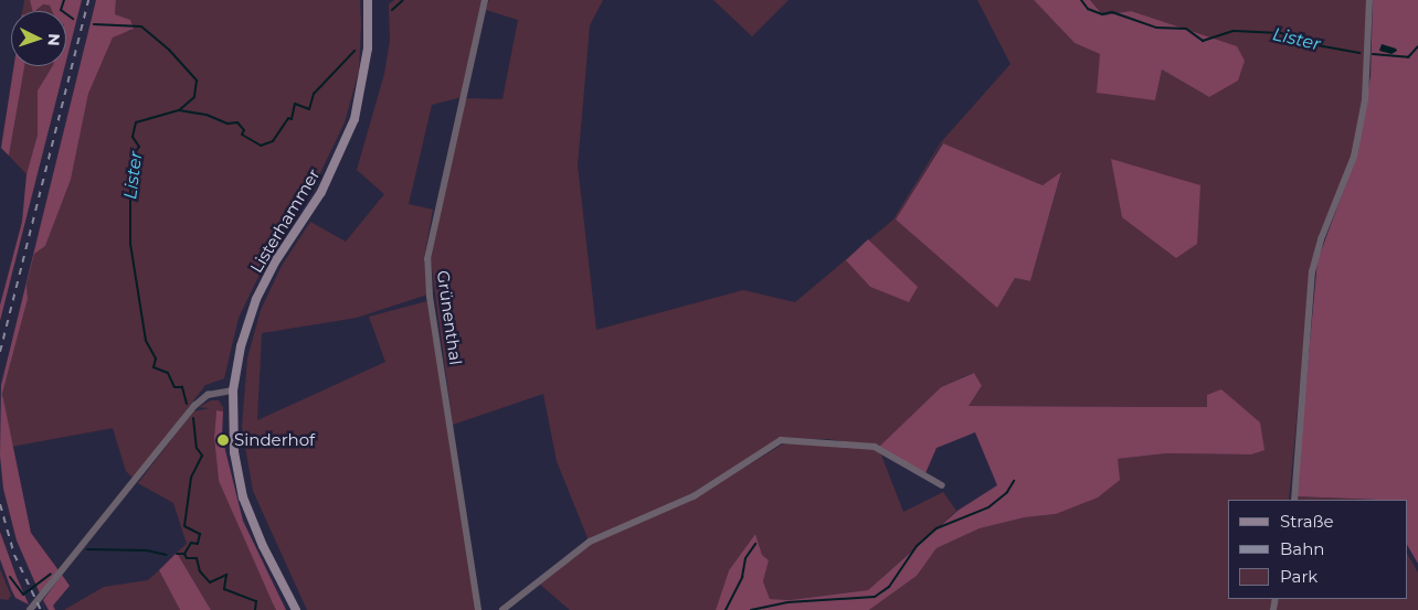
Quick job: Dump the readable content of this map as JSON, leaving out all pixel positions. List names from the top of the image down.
{
  "streets": {
    "main road": ["Listerhammer"],
    "street": ["Grünenthal"]
  },
  "water": ["Lister"],
  "places": ["Sinderhof"],
  "legend": ["Straße", "Bahn", "Park"],
  "north": "right"
}
